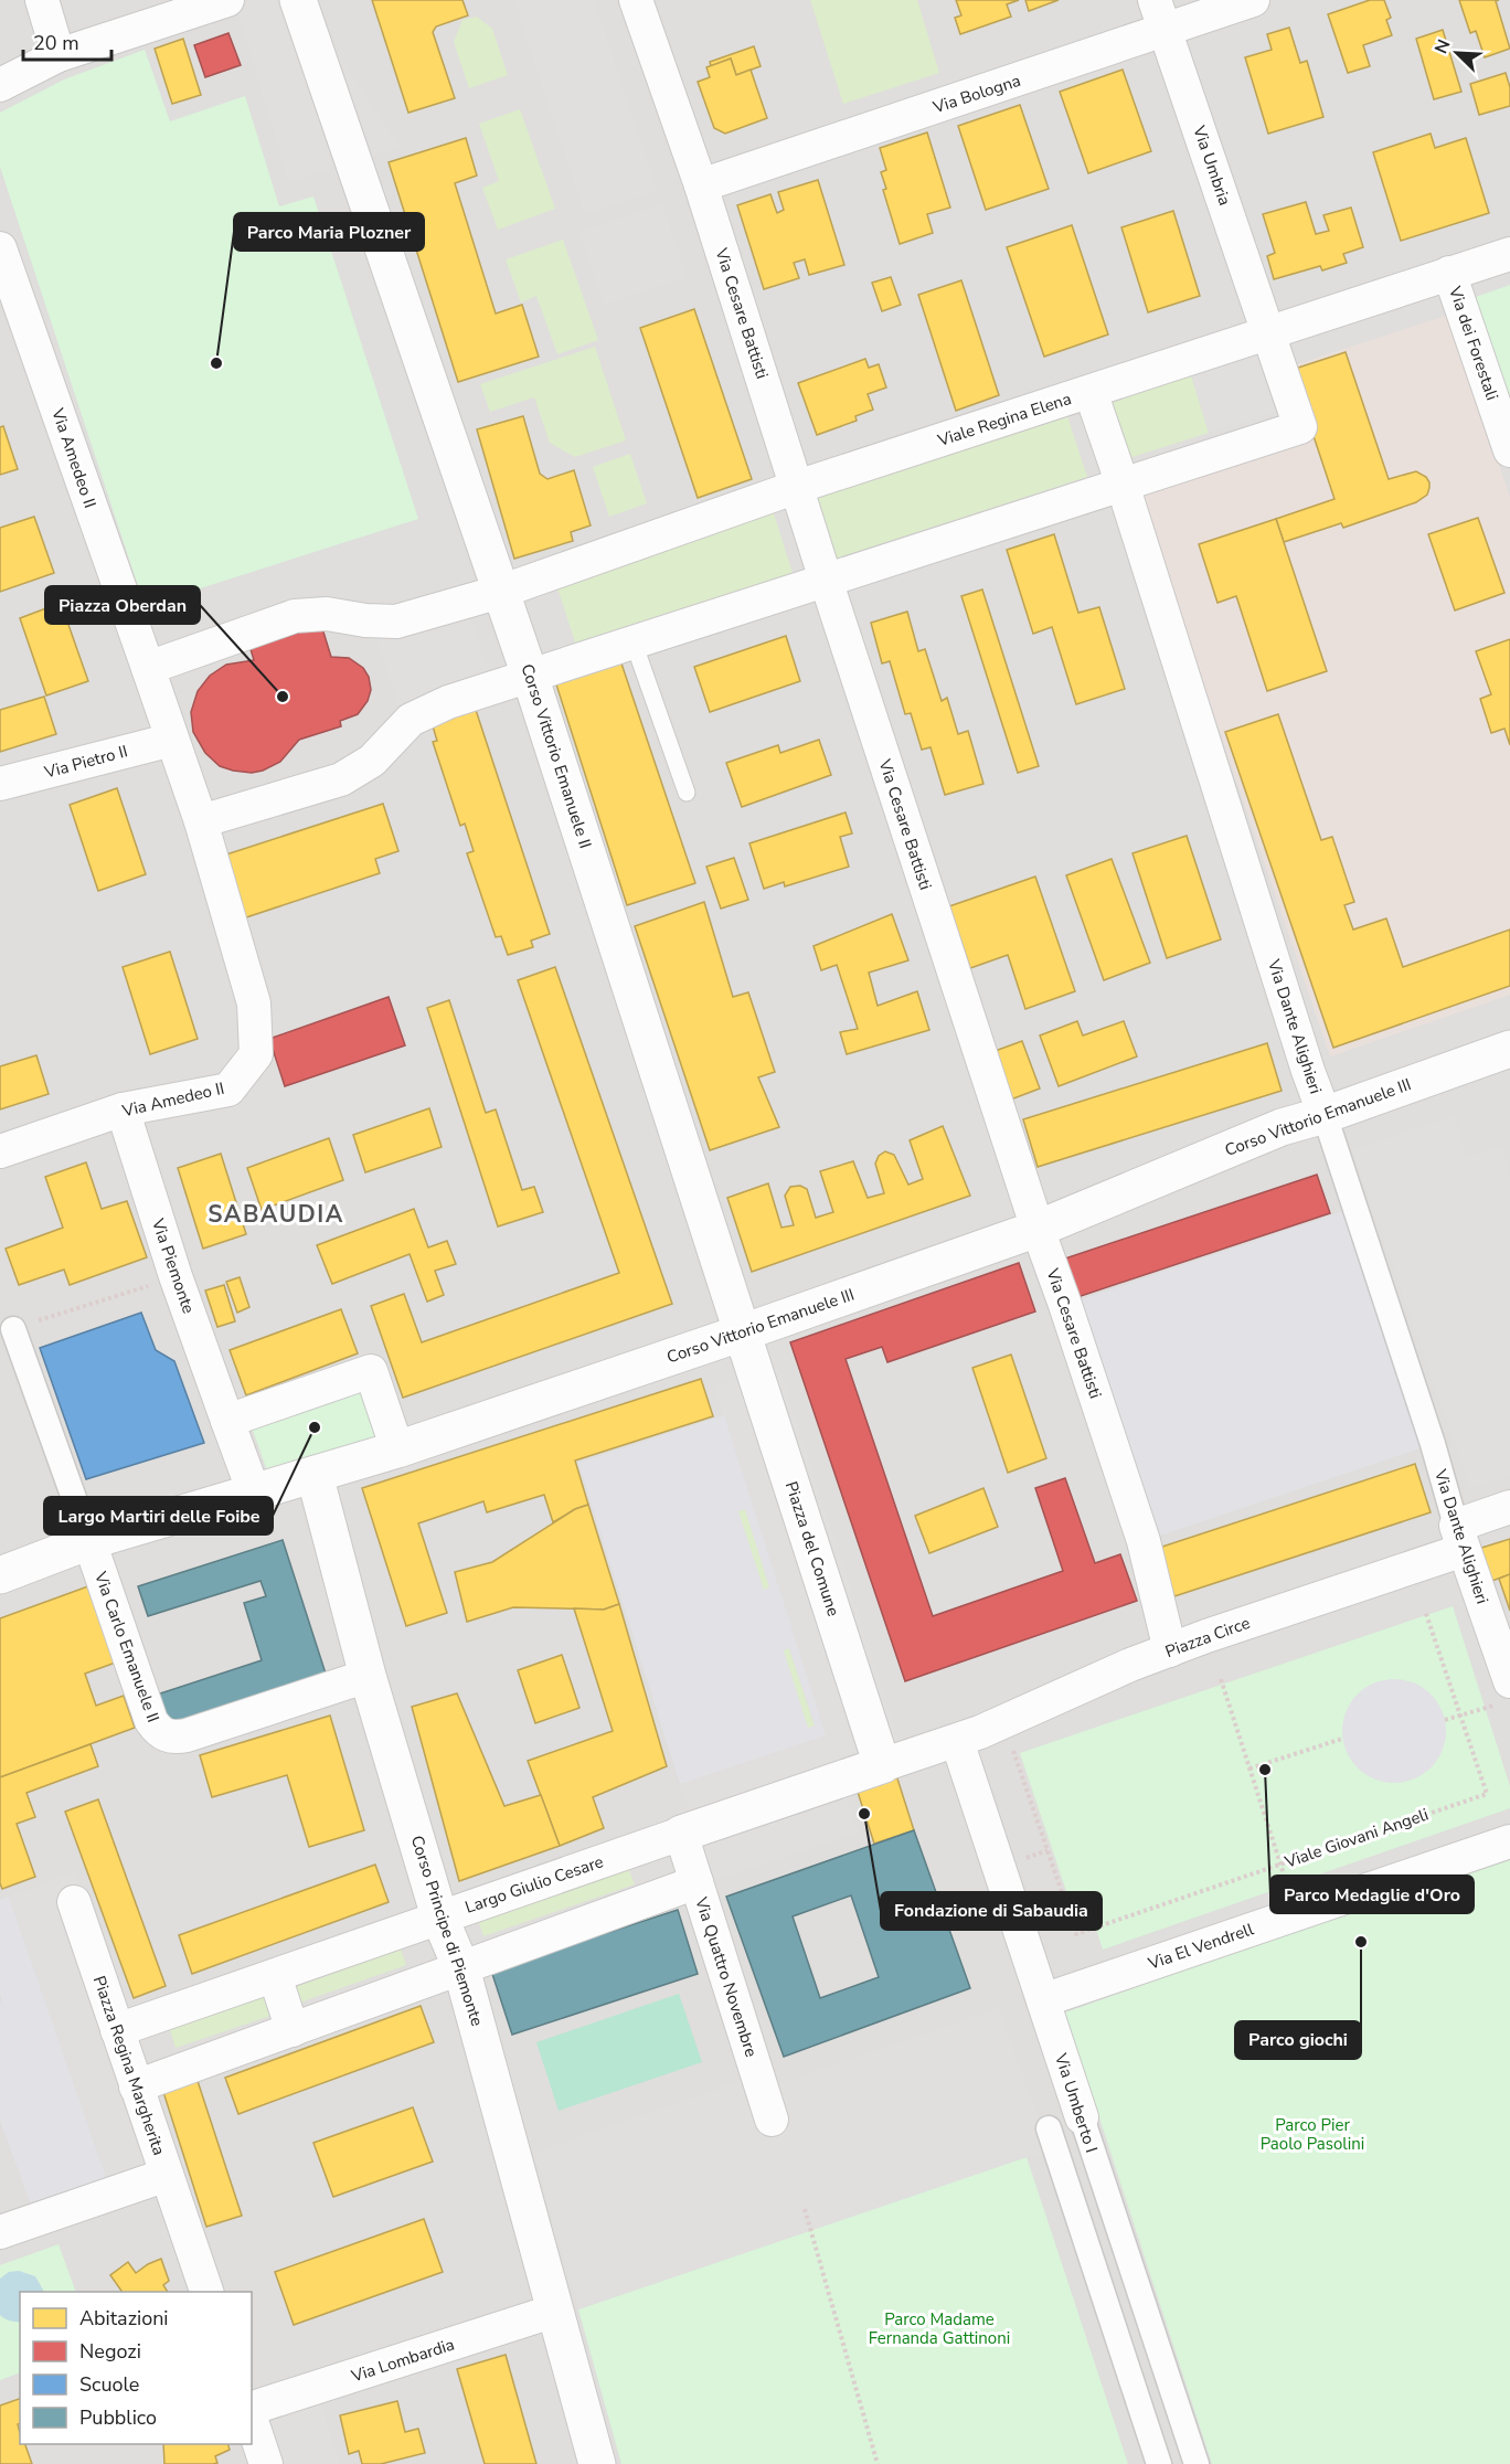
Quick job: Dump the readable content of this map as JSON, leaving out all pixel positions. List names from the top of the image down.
{
  "streets": {
    "street": [
      "Via Bologna",
      "Via Umbria",
      "Via Cesare Battisti",
      "Via dei Forestali",
      "Viale Regina Elena",
      "Via Amedeo II",
      "Corso Vittorio Emanuele II",
      "Via Pietro II",
      "Via Dante Alighieri",
      "Corso Vittorio Emanuele III",
      "Via Piemonte",
      "Piazza del Comune",
      "Piazza Circe",
      "Via Carlo Emanuele II",
      "Largo Giulio Cesare",
      "Corso Principe di Piemonte",
      "Via El Vendrell",
      "Via Quattro Novembre",
      "Piazza Regina Margherita",
      "Via Umberto I",
      "Via Lombardia"
    ],
    "path": ["Viale Giovani Angeli"]
  },
  "crossings": [
    ["Via Bologna", "Via Umbria"],
    ["Via Bologna", "Via Cesare Battisti"],
    ["Via Umbria", "Viale Regina Elena"],
    ["Via Umbria", "Via Dante Alighieri"],
    ["Via Cesare Battisti", "Viale Regina Elena"],
    ["Via Cesare Battisti", "Corso Vittorio Emanuele III"],
    ["Via Cesare Battisti", "Piazza Circe"],
    ["Via dei Forestali", "Viale Regina Elena"],
    ["Viale Regina Elena", "Via Amedeo II"],
    ["Viale Regina Elena", "Corso Vittorio Emanuele II"],
    ["Viale Regina Elena", "Via Dante Alighieri"],
    ["Via Amedeo II", "Via Pietro II"],
    ["Via Amedeo II", "Via Piemonte"],
    ["Corso Vittorio Emanuele II", "Corso Vittorio Emanuele III"],
    ["Corso Vittorio Emanuele II", "Piazza del Comune"],
    ["Via Dante Alighieri", "Corso Vittorio Emanuele III"],
    ["Via Dante Alighieri", "Piazza Circe"],
    ["Corso Vittorio Emanuele III", "Via Piemonte"],
    ["Corso Vittorio Emanuele III", "Piazza del Comune"],
    ["Corso Vittorio Emanuele III", "Via Carlo Emanuele II"],
    ["Corso Vittorio Emanuele III", "Corso Principe di Piemonte"],
    ["Piazza Circe", "Via Umberto I"],
    ["Via Carlo Emanuele II", "Corso Principe di Piemonte"],
    ["Largo Giulio Cesare", "Corso Principe di Piemonte"],
    ["Largo Giulio Cesare", "Via Quattro Novembre"],
    ["Largo Giulio Cesare", "Piazza Regina Margherita"],
    ["Corso Principe di Piemonte", "Via Lombardia"],
    ["Via El Vendrell", "Via Umberto I"]
  ],
  "districts": ["SABAUDIA"],
  "parks": ["Parco Pier Paolo Pasolini", "Parco Madame Fernanda Gattinoni"],
  "places": [
    "Parco Maria Plozner",
    "Piazza Oberdan",
    "Largo Martiri delle Foibe",
    "Parco Medaglie d'Oro",
    "Fondazione di Sabaudia",
    "Parco giochi"
  ],
  "legend": [
    "Abitazioni",
    "Negozi",
    "Scuole",
    "Pubblico"
  ],
  "scale_bar": "20 m",
  "north": "top left"
}
